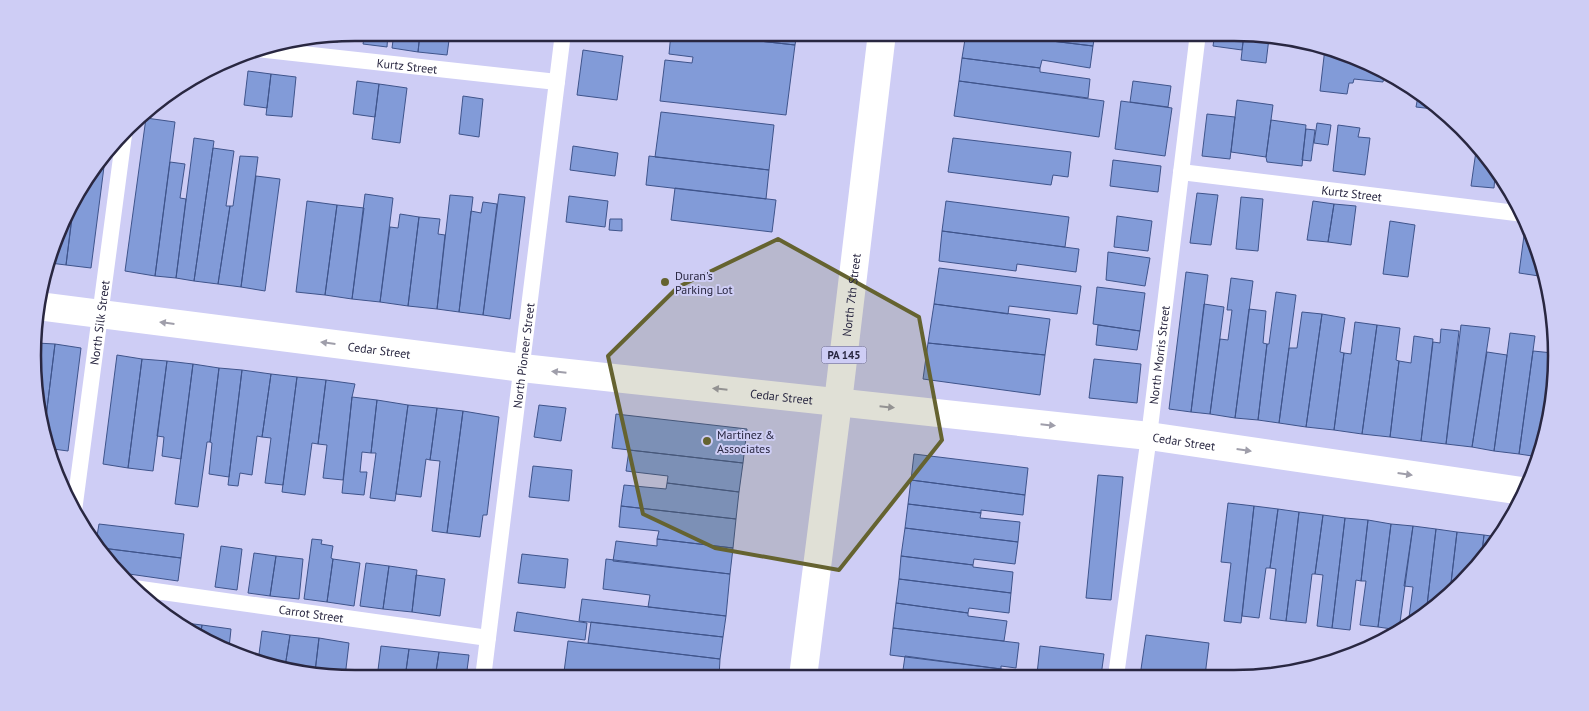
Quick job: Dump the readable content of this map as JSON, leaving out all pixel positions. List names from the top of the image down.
{
  "streets": {
    "street": ["North 7th Street", "Cedar Street", "PA 145"],
    "lane": [
      "Kurtz Street",
      "North Silk Street",
      "North Pioneer Street",
      "North Morris Street",
      "Carrot Street"
    ]
  },
  "crossings": [
    ["Kurtz Street", "North Pioneer Street"],
    ["Kurtz Street", "North Morris Street"],
    ["North 7th Street", "Cedar Street"],
    ["North Silk Street", "Cedar Street"],
    ["Cedar Street", "North Pioneer Street"],
    ["Cedar Street", "North Morris Street"],
    ["North Pioneer Street", "Carrot Street"]
  ],
  "places": ["Duran's Parking Lot", "Martinez & Associates"]
}
